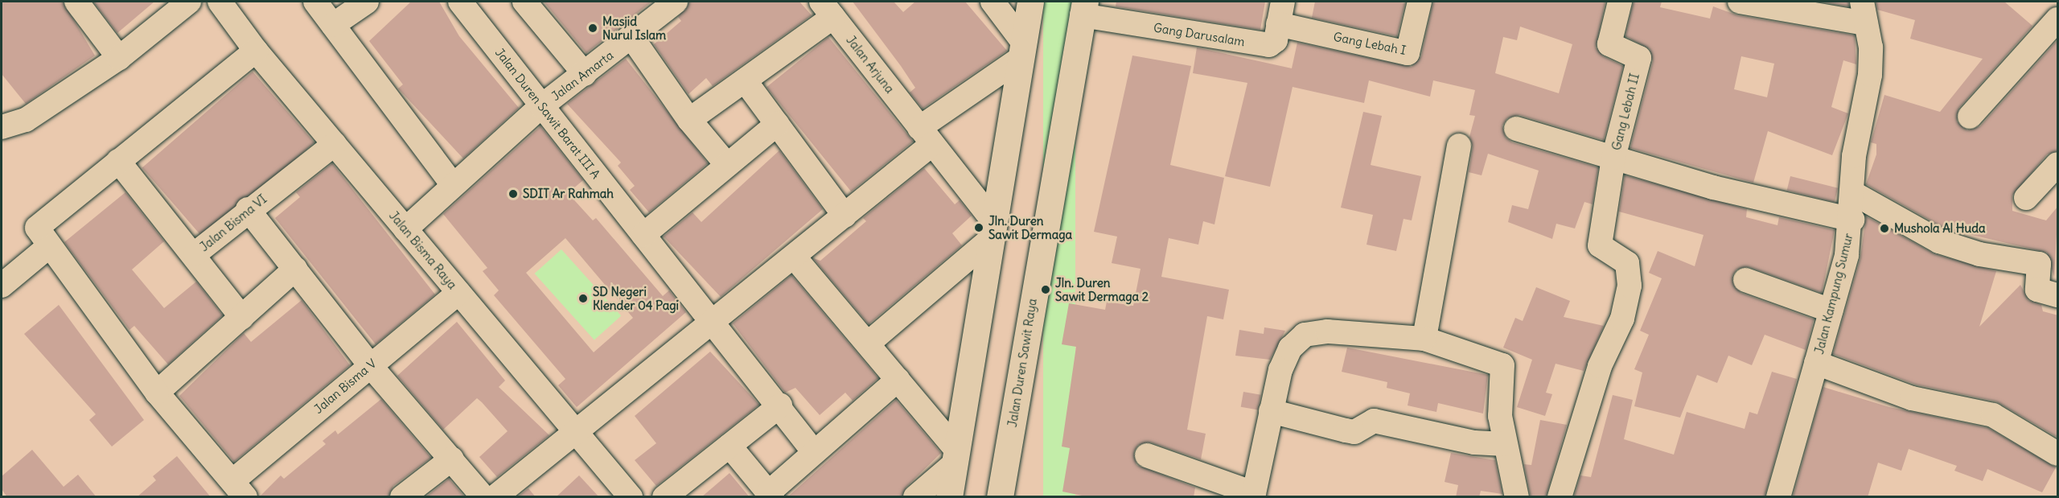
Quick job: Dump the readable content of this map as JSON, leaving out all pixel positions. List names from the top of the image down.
{
  "streets": {
    "street": [
      "Gang Darusalam",
      "Gang Lebah I",
      "Jalan Arjuna",
      "Jalan Amarta",
      "Gang Lebah II",
      "Jalan Duren Sawit Barat III A",
      "Jalan Bisma VI",
      "Jalan Bisma Raya",
      "Jalan Kampung Sumur",
      "Jalan Duren Sawit Raya",
      "Jalan Bisma V"
    ]
  },
  "crossings": [
    ["Gang Darusalam", "Gang Lebah I"],
    ["Gang Darusalam", "Jalan Duren Sawit Raya"],
    ["Jalan Amarta", "Jalan Duren Sawit Barat III A"],
    ["Jalan Amarta", "Jalan Bisma Raya"],
    ["Jalan Bisma VI", "Jalan Bisma Raya"],
    ["Jalan Bisma Raya", "Jalan Bisma V"]
  ],
  "places": [
    "Masjid Nurul Islam",
    "SDIT Ar Rahmah",
    "Jln. Duren Sawit Dermaga",
    "Mushola Al Huda",
    "Jln. Duren Sawit Dermaga 2",
    "SD Negeri Klender 04 Pagi"
  ]
}
